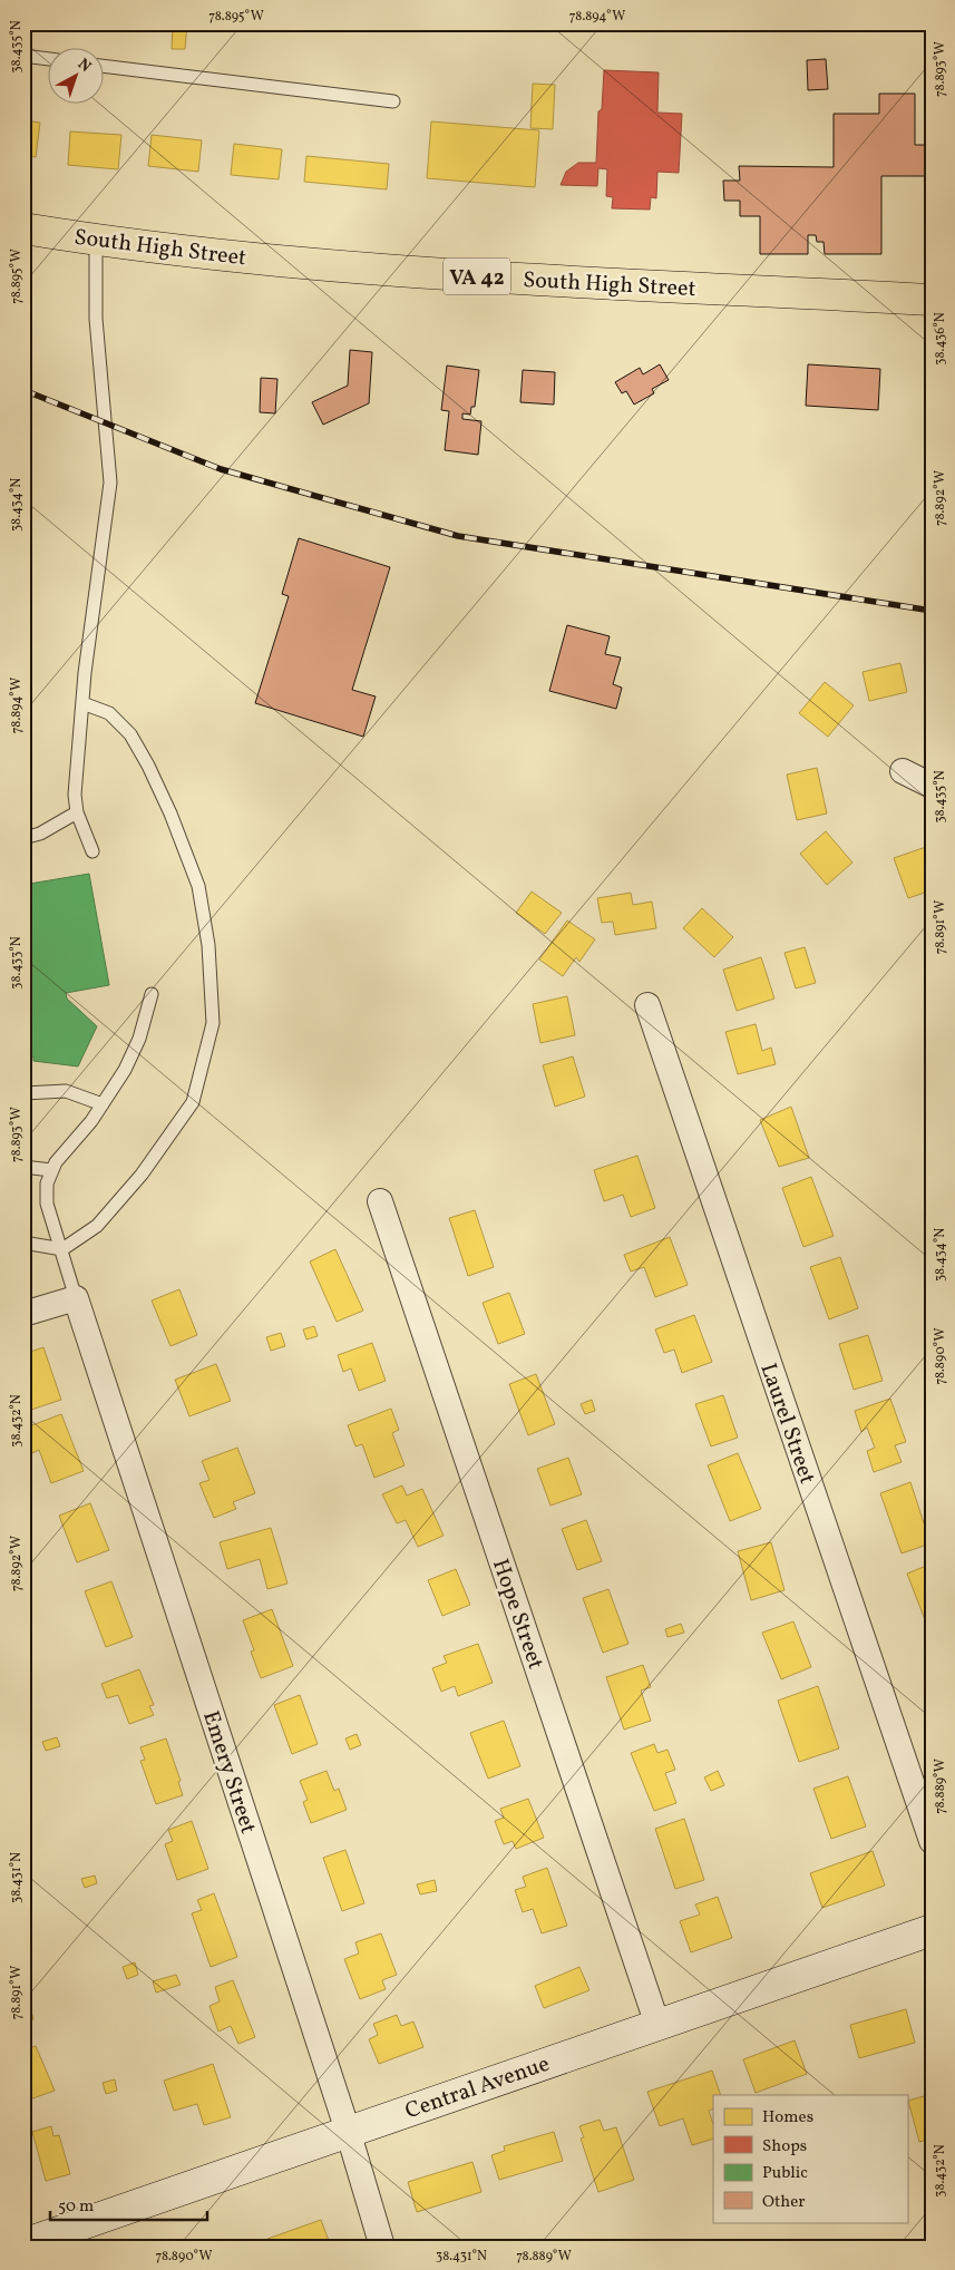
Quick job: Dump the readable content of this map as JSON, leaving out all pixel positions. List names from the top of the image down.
{
  "streets": {
    "main road": ["South High Street", "VA 42"],
    "street": [
      "Laurel Street",
      "Hope Street",
      "Emery Street",
      "Central Avenue"
    ]
  },
  "crossings": [
    ["Hope Street", "Central Avenue"],
    ["Emery Street", "Central Avenue"]
  ],
  "legend": [
    "Homes",
    "Shops",
    "Public",
    "Other"
  ],
  "scale_bar": "50 m",
  "north": "top right",
  "coordinates": [
    "78.895°W",
    "78.894°W",
    "38.435°N",
    "78.893°W",
    "38.436°N",
    "78.892°W",
    "38.434°N",
    "78.891°W",
    "38.433°N",
    "78.890°W",
    "38.432°N",
    "78.889°W",
    "38.431°N"
  ]
}
